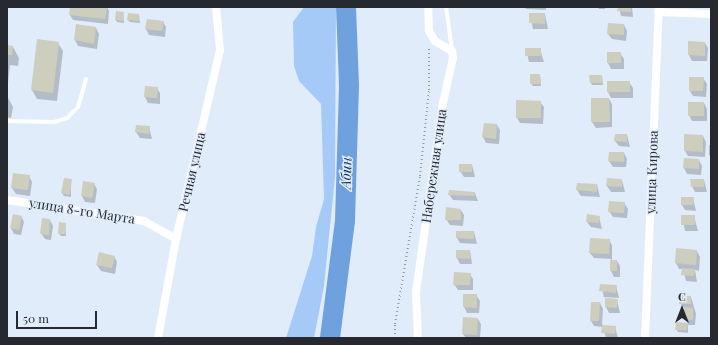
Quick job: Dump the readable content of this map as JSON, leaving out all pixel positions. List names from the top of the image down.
{
  "streets": {
    "street": [
      "Набережная улица",
      "Речная улица",
      "улица Кирова",
      "улица 8-го Марта"
    ]
  },
  "crossings": [
    ["Речная улица", "улица 8-го Марта"]
  ],
  "water": ["Абин"],
  "scale_bar": "50 m",
  "north": "top"
}
